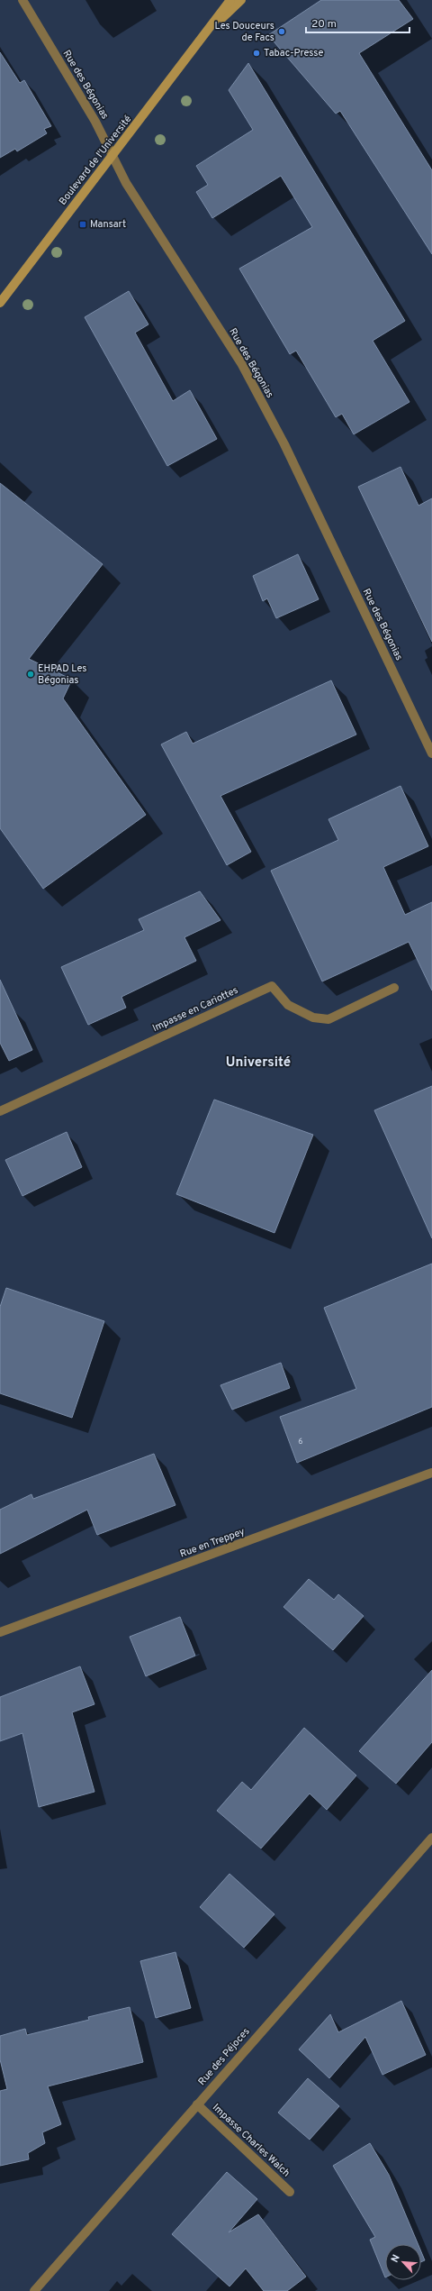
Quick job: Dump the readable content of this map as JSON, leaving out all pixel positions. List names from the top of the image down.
{
  "streets": {
    "main road": ["Boulevard de l'Université"],
    "street": [
      "Rue des Bégonias",
      "Impasse en Cariottes",
      "Rue en Treppey",
      "Rue des Péjoces",
      "Impasse Charles Walch"
    ]
  },
  "crossings": [
    ["Rue des Bégonias", "Boulevard de l'Université"],
    ["Rue des Péjoces", "Impasse Charles Walch"]
  ],
  "districts": ["Université"],
  "places": {
    "other": ["Les Douceurs de Facs", "Tabac-Presse", "EHPAD Les Bégonias"],
    "transit": ["Mansart"]
  },
  "house_numbers": ["6"],
  "scale_bar": "20 m",
  "north": "top left"
}
